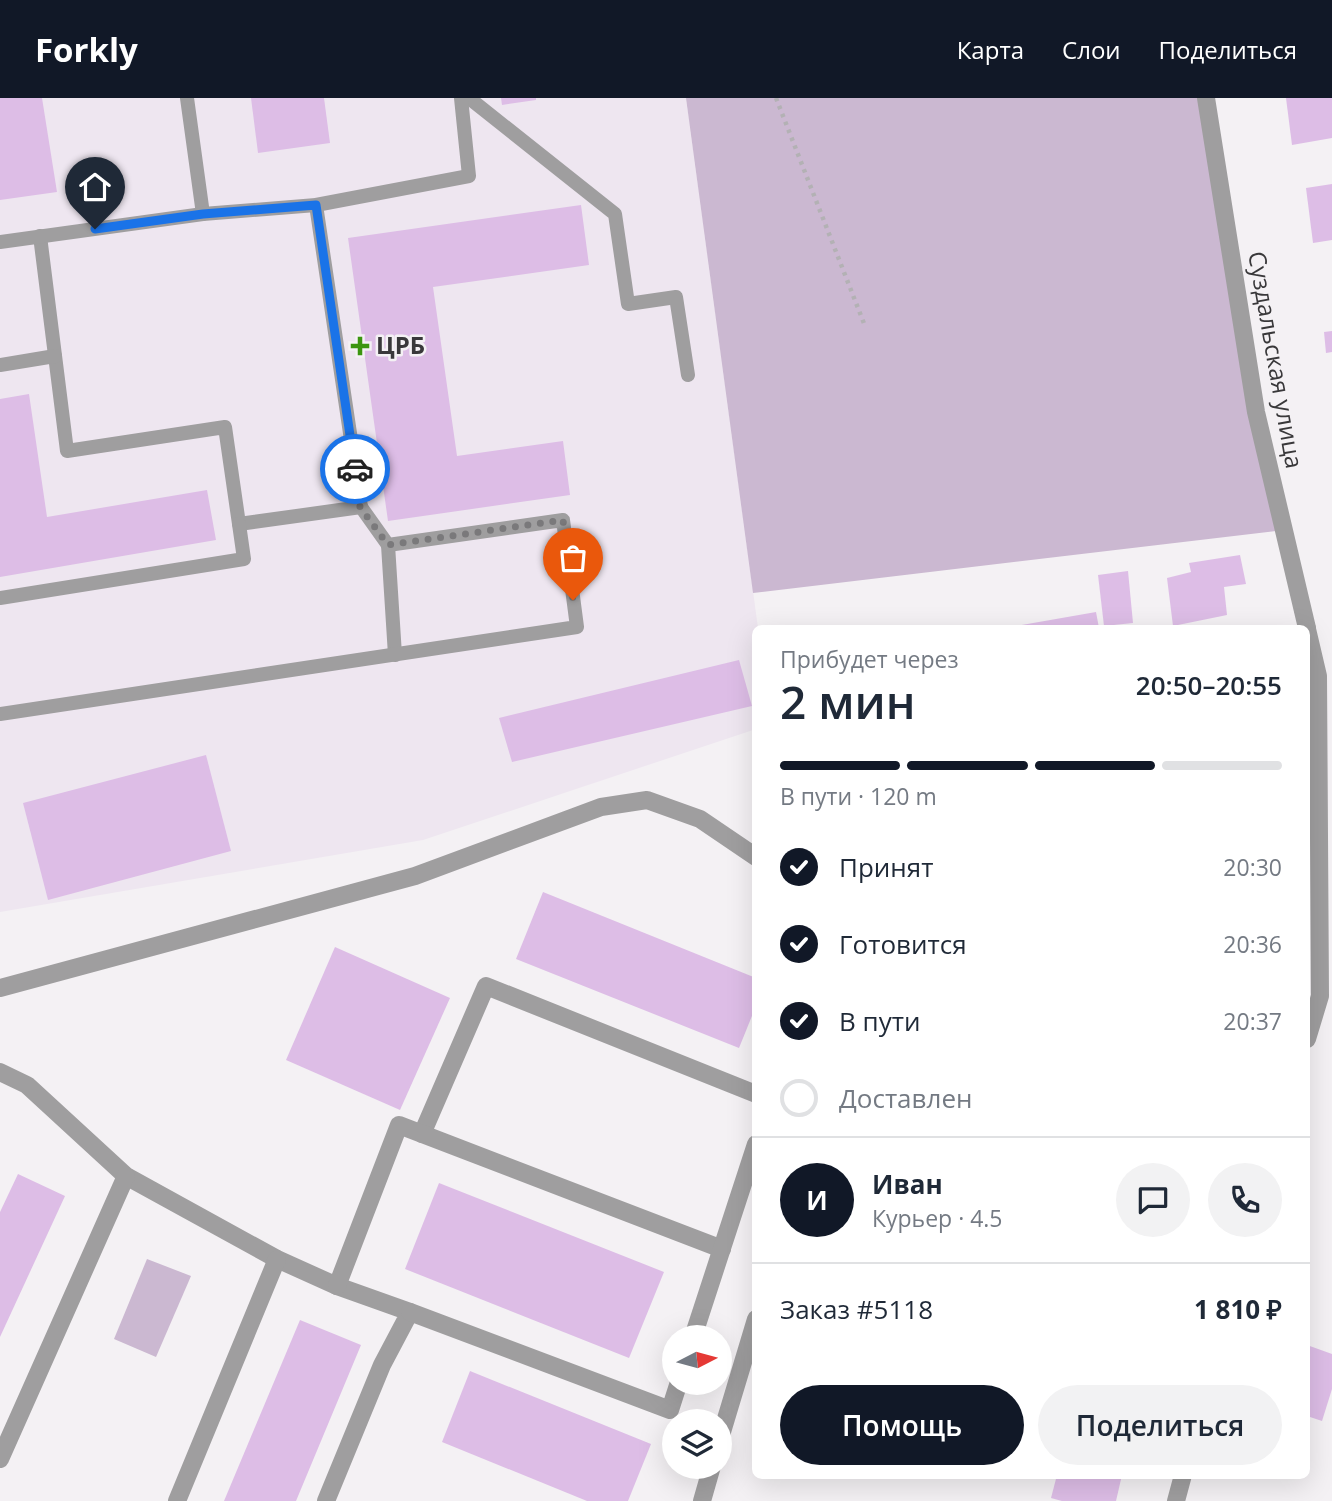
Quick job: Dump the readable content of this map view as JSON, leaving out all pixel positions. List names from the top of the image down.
{
  "streets": {
    "street": ["Суздальская улица"]
  },
  "places": {
    "health": ["ЦРБ"]
  },
  "north": "right",
  "page": {
    "header": "Forkly",
    "nav": ["Карта", "Слои", "Поделиться"],
    "heading": ["2 мин", "Прибудет через", "20:50–20:55"],
    "panel": [
      "Иван",
      "Курьер · 4.5",
      "Заказ #5118",
      "1 810 ₽"
    ],
    "bar": "В пути · 120 m",
    "list": [
      ["Принят", "20:30"],
      ["Готовится", "20:36"],
      ["В пути", "20:37"],
      "Доставлен"
    ],
    "round": "И",
    "buttons": ["Помощь", "Поделиться"]
  }
}
